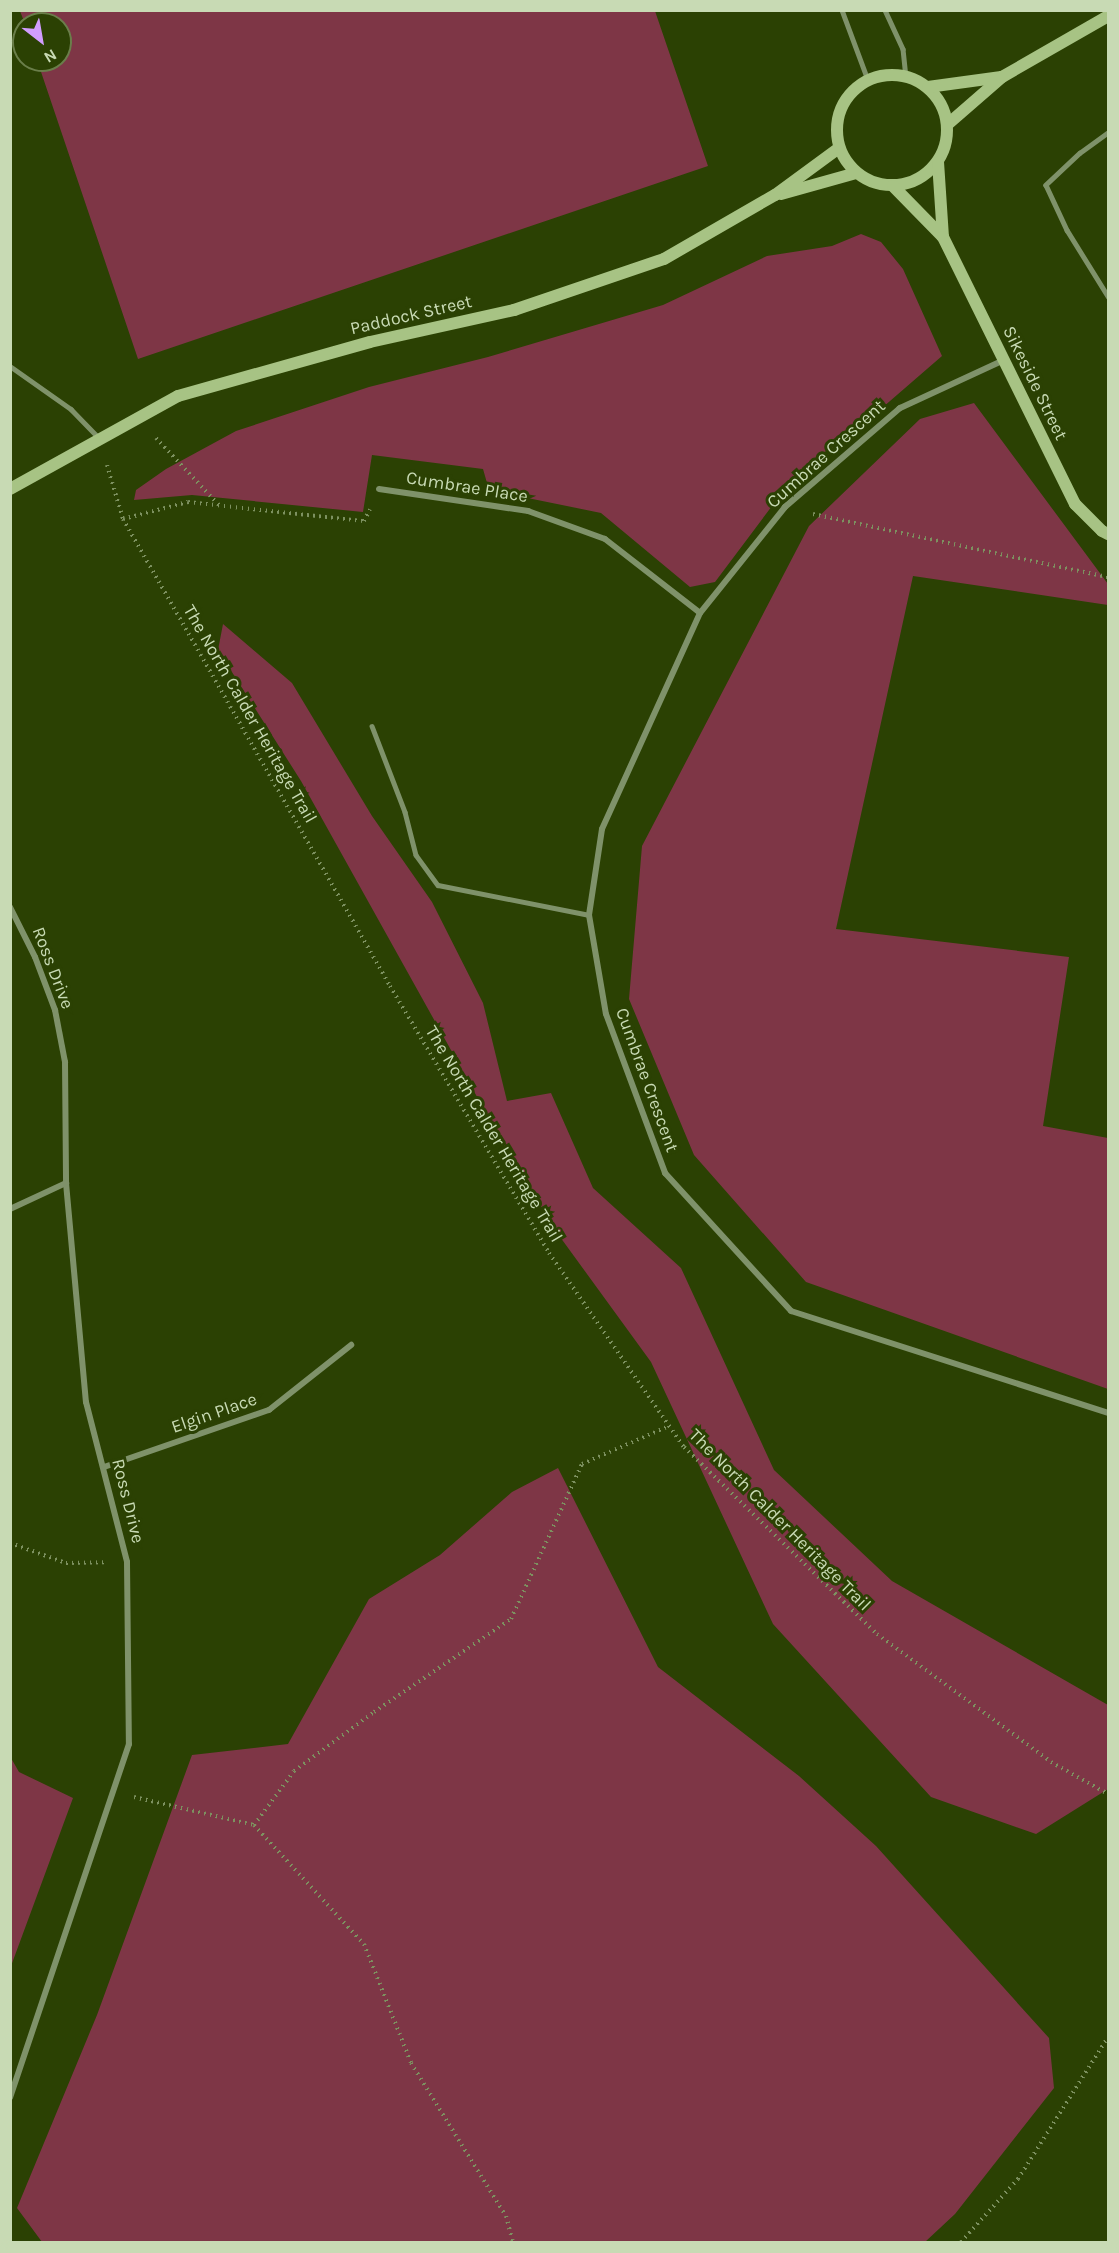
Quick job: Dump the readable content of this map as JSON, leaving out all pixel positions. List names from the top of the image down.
{
  "streets": {
    "street": [
      "Paddock Street",
      "Sikeside Street",
      "Cumbrae Crescent",
      "Cumbrae Place",
      "Ross Drive",
      "Elgin Place"
    ],
    "path": ["The North Calder Heritage Trail"]
  },
  "crossings": [
    ["Paddock Street", "Sikeside Street"],
    ["Paddock Street", "The North Calder Heritage Trail"],
    ["Sikeside Street", "Cumbrae Crescent"],
    ["Cumbrae Crescent", "Cumbrae Place"],
    ["Ross Drive", "Elgin Place"]
  ],
  "north": "bottom right"
}
